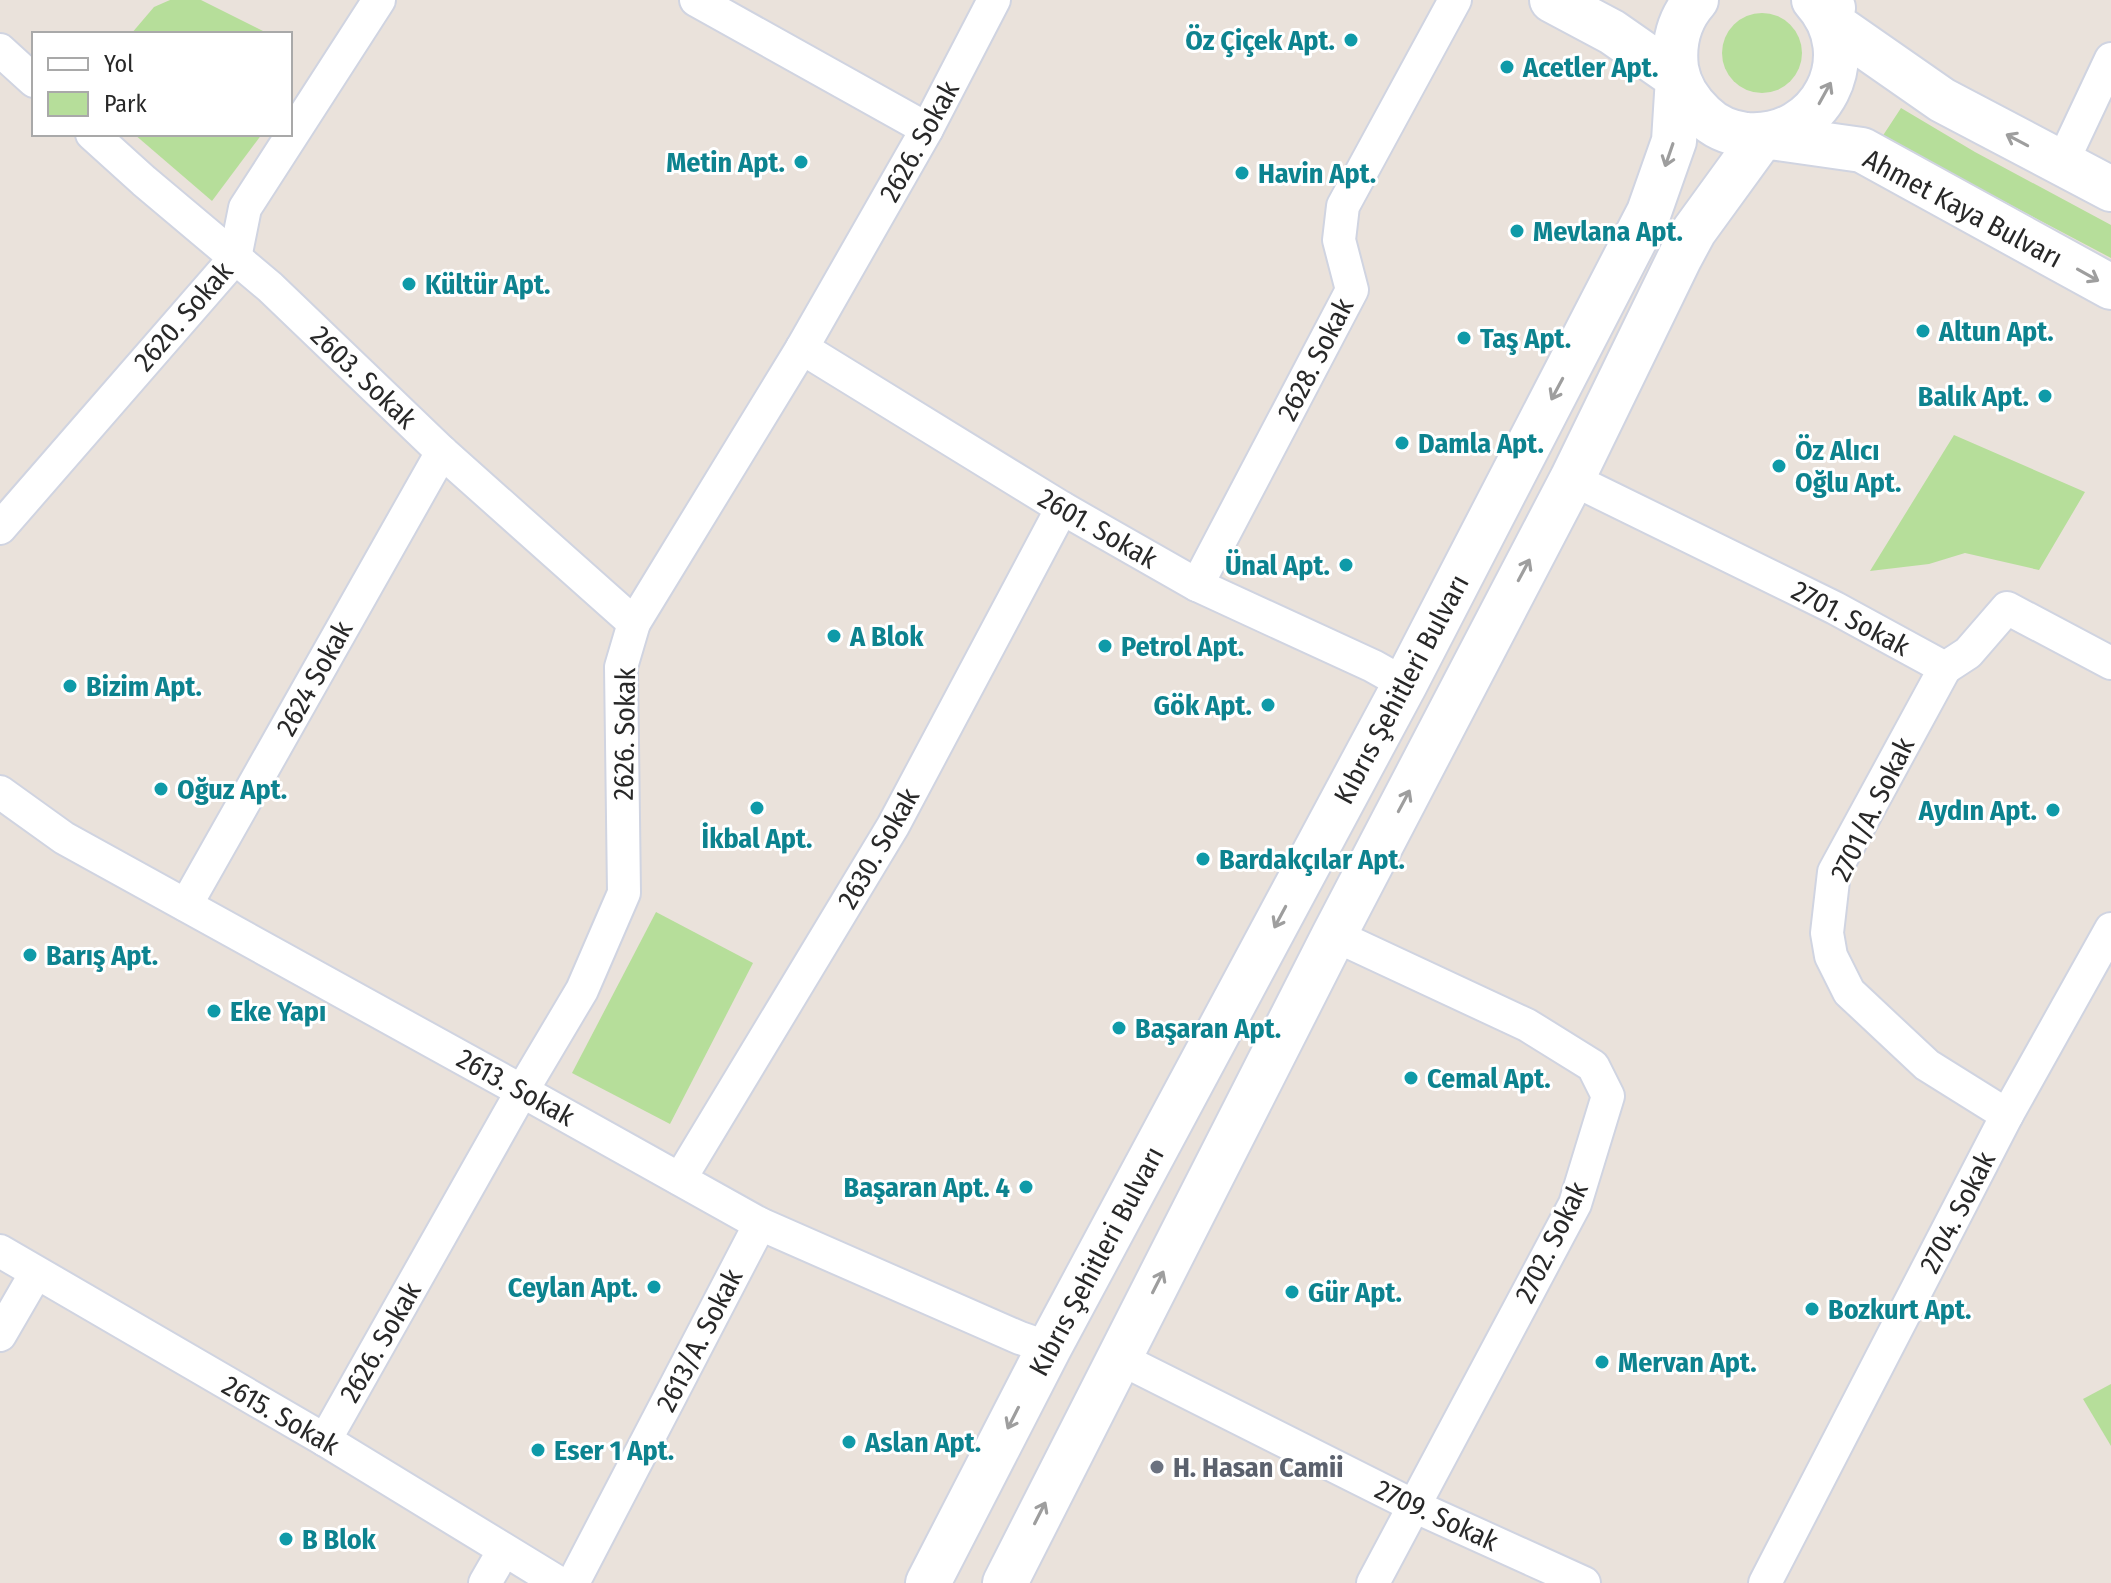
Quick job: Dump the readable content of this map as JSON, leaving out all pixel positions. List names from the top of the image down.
{
  "streets": {
    "main road": ["Ahmet Kaya Bulvarı", "Kıbrıs Şehitleri Bulvarı"],
    "street": [
      "2626. Sokak",
      "2620. Sokak",
      "2628. Sokak",
      "2603. Sokak",
      "2601. Sokak",
      "2701. Sokak",
      "2624 Sokak",
      "2701/A. Sokak",
      "2630. Sokak",
      "2613. Sokak",
      "2704. Sokak",
      "2702. Sokak",
      "2613/A. Sokak",
      "2615. Sokak",
      "2709. Sokak"
    ]
  },
  "crossings": [
    ["2626. Sokak", "2603. Sokak"],
    ["2626. Sokak", "2601. Sokak"],
    ["2626. Sokak", "2613. Sokak"],
    ["2626. Sokak", "2615. Sokak"],
    ["Ahmet Kaya Bulvarı", "Kıbrıs Şehitleri Bulvarı"],
    ["2620. Sokak", "2603. Sokak"],
    ["2628. Sokak", "2601. Sokak"],
    ["2603. Sokak", "2624 Sokak"],
    ["2601. Sokak", "Kıbrıs Şehitleri Bulvarı"],
    ["2601. Sokak", "2630. Sokak"],
    ["2701. Sokak", "Kıbrıs Şehitleri Bulvarı"],
    ["2701. Sokak", "2701/A. Sokak"],
    ["2624 Sokak", "2613. Sokak"],
    ["Kıbrıs Şehitleri Bulvarı", "2613. Sokak"],
    ["Kıbrıs Şehitleri Bulvarı", "2702. Sokak"],
    ["Kıbrıs Şehitleri Bulvarı", "2709. Sokak"],
    ["2701/A. Sokak", "2704. Sokak"],
    ["2630. Sokak", "2613. Sokak"],
    ["2613. Sokak", "2613/A. Sokak"],
    ["2702. Sokak", "2709. Sokak"]
  ],
  "places": [
    "Öz Çiçek Apt.",
    "Acetler Apt.",
    "Metin Apt.",
    "Havin Apt.",
    "Mevlana Apt.",
    "Kültür Apt.",
    "Altun Apt.",
    "Taş Apt.",
    "Balık Apt.",
    "Damla Apt.",
    "Öz Alıcı Oğlu Apt.",
    "Ünal Apt.",
    "A Blok",
    "Petrol Apt.",
    "Bizim Apt.",
    "Gök Apt.",
    "Oğuz Apt.",
    "İkbal Apt.",
    "Aydın Apt.",
    "Bardakçılar Apt.",
    "Barış Apt.",
    "Eke Yapı",
    "Başaran Apt.",
    "Cemal Apt.",
    "Başaran Apt. 4",
    "Ceylan Apt.",
    "Gür Apt.",
    "Bozkurt Apt.",
    "Mervan Apt.",
    "Aslan Apt.",
    "Eser 1 Apt.",
    "H. Hasan Camii",
    "B Blok"
  ],
  "legend": ["Yol", "Park"]
}
